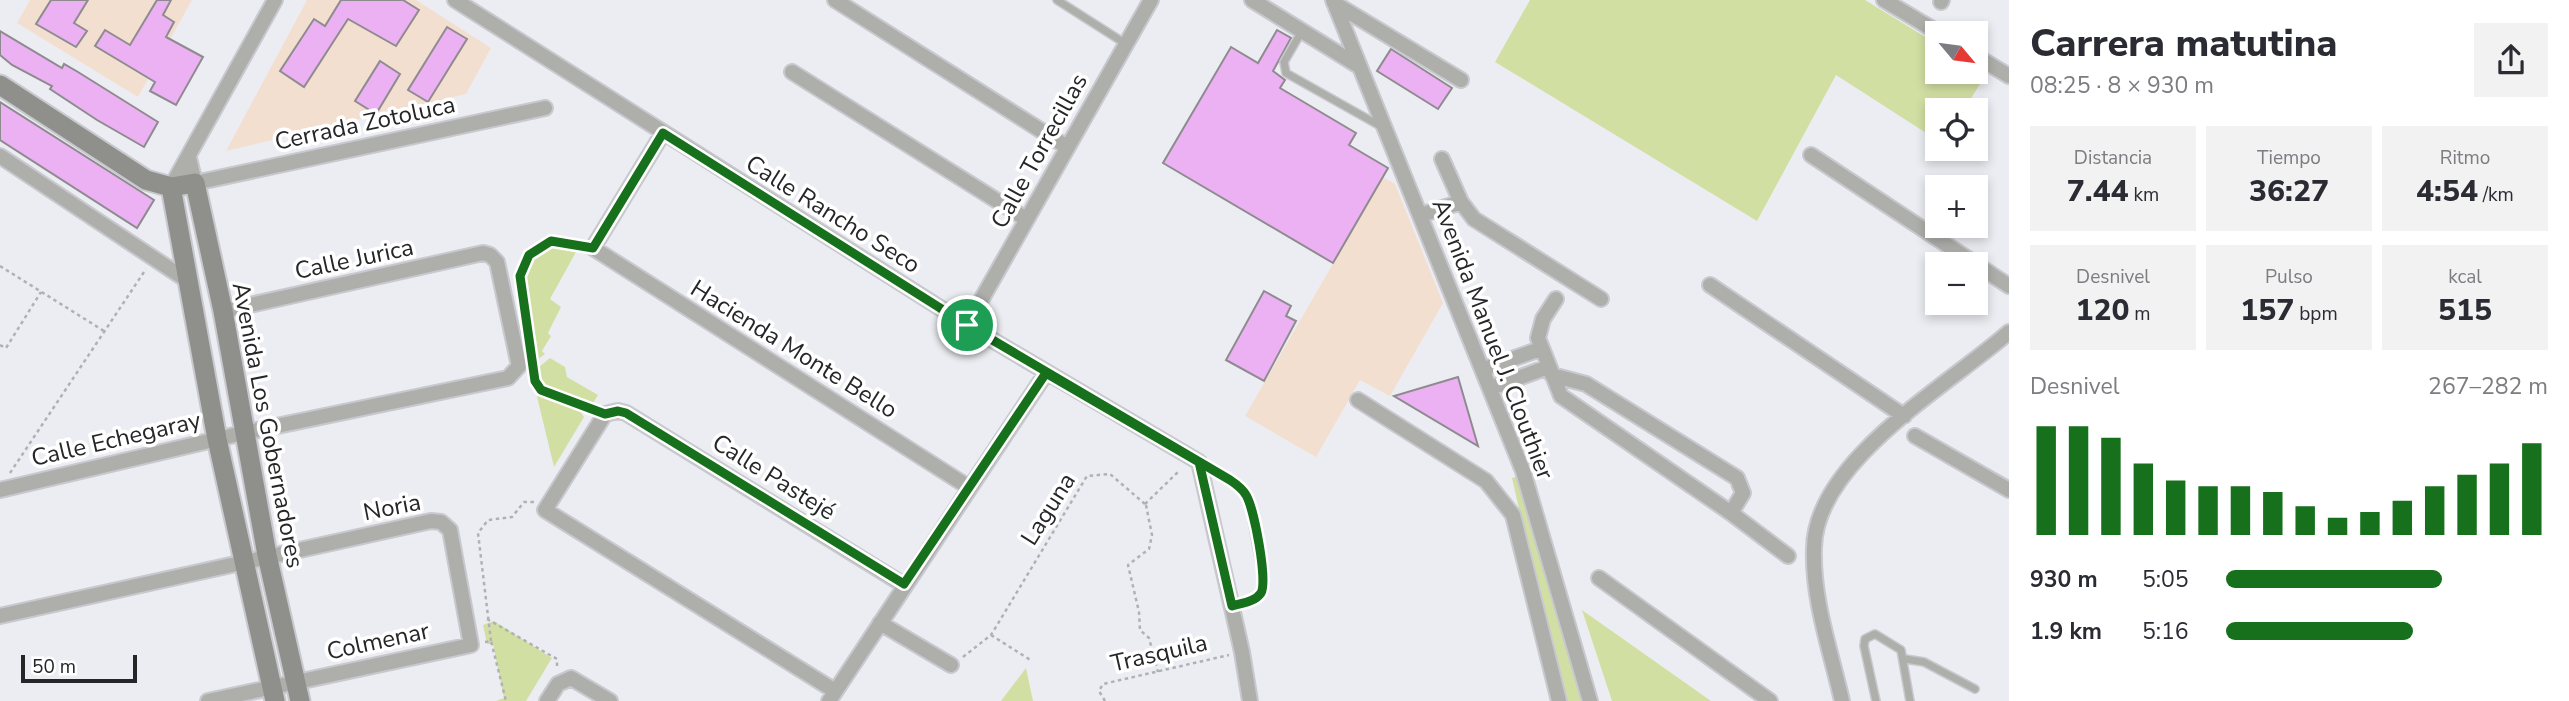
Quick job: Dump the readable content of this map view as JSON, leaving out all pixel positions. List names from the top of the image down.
{
  "streets": {
    "street": [
      "Cerrada Zotoluca",
      "Calle Torrecillas",
      "Calle Rancho Seco",
      "Calle Jurica",
      "Avenida Manuel J. Clouthier",
      "Hacienda Monte Bello",
      "Avenida Los Gobernadores",
      "Calle Echegaray",
      "Calle Pastejé",
      "Noria",
      "Colmenar"
    ],
    "path": ["Laguna", "Trasquila"]
  },
  "crossings": [
    ["Cerrada Zotoluca", "Avenida Los Gobernadores"],
    ["Calle Torrecillas", "Calle Rancho Seco"],
    ["Calle Jurica", "Avenida Los Gobernadores"],
    ["Calle Jurica", "Calle Echegaray"],
    ["Avenida Los Gobernadores", "Calle Echegaray"],
    ["Avenida Los Gobernadores", "Noria"],
    ["Avenida Los Gobernadores", "Colmenar"],
    ["Noria", "Colmenar"]
  ],
  "scale_bar": "50 m",
  "north": "bottom right",
  "page": {
    "heading": ["Carrera matutina", "08:25 · 8 × 930 m"],
    "map_buttons": ["+", "−"],
    "stats": [
      ["Distancia", "7.44 km"],
      ["Tiempo", "36:27"],
      ["Ritmo", "4:54 /km"],
      ["Desnivel", "120 m"],
      ["Pulso", "157 bpm"],
      ["kcal", "515"]
    ],
    "chart": ["Desnivel", "267–282 m"],
    "list": [
      {
        "name": "930 m",
        "note": "5:05"
      },
      {
        "name": "1.9 km",
        "note": "5:16"
      }
    ],
    "scale": "50 m"
  }
}
